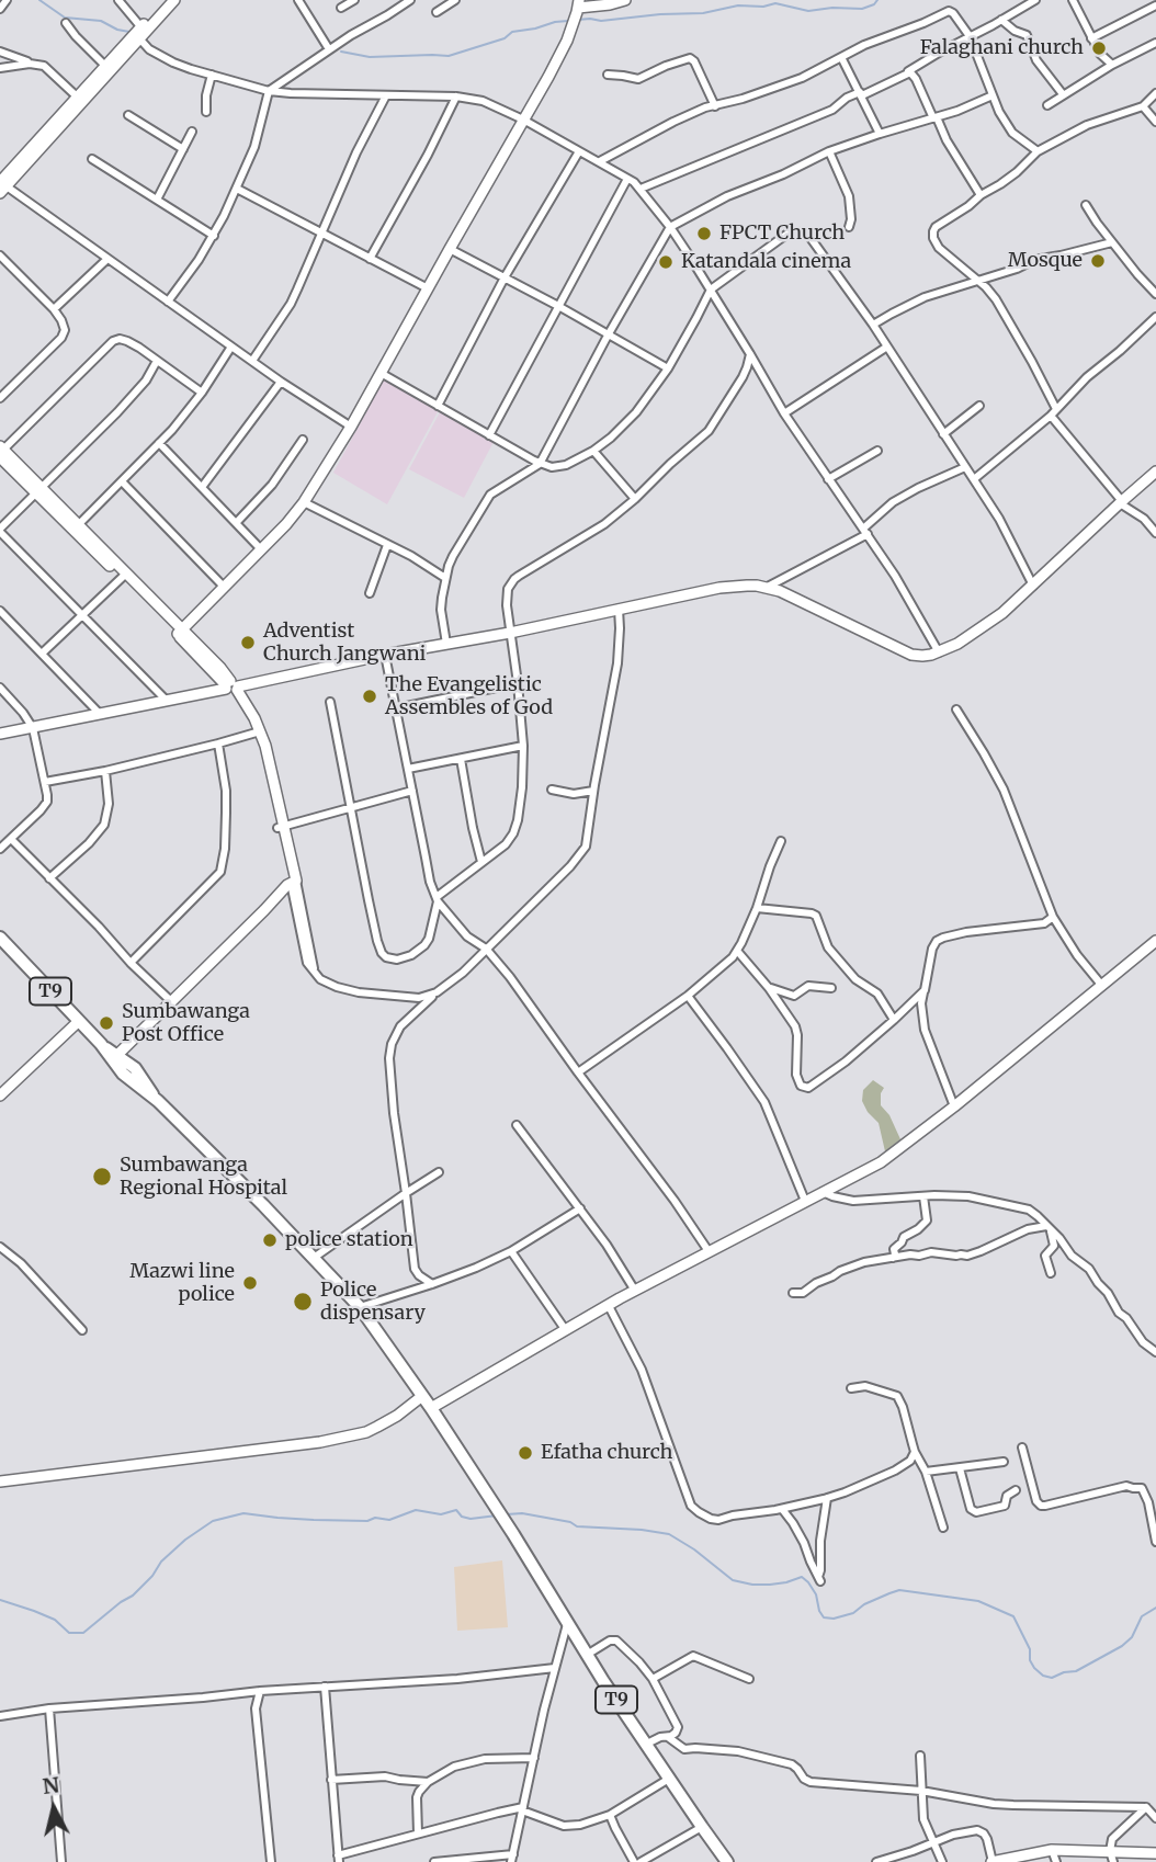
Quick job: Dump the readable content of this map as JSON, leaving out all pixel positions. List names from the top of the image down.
{
  "streets": {
    "highway": ["T9"]
  },
  "places": [
    "Falaghani church",
    "FPCT Church",
    "Mosque",
    "Katandala cinema",
    "Adventist Church Jangwani",
    "The Evangelistic Assembles of God",
    "Sumbawanga Post Office",
    "Sumbawanga Regional Hospital",
    "police station",
    "Mazwi line police",
    "Police dispensary",
    "Efatha church"
  ],
  "north": "top"
}
